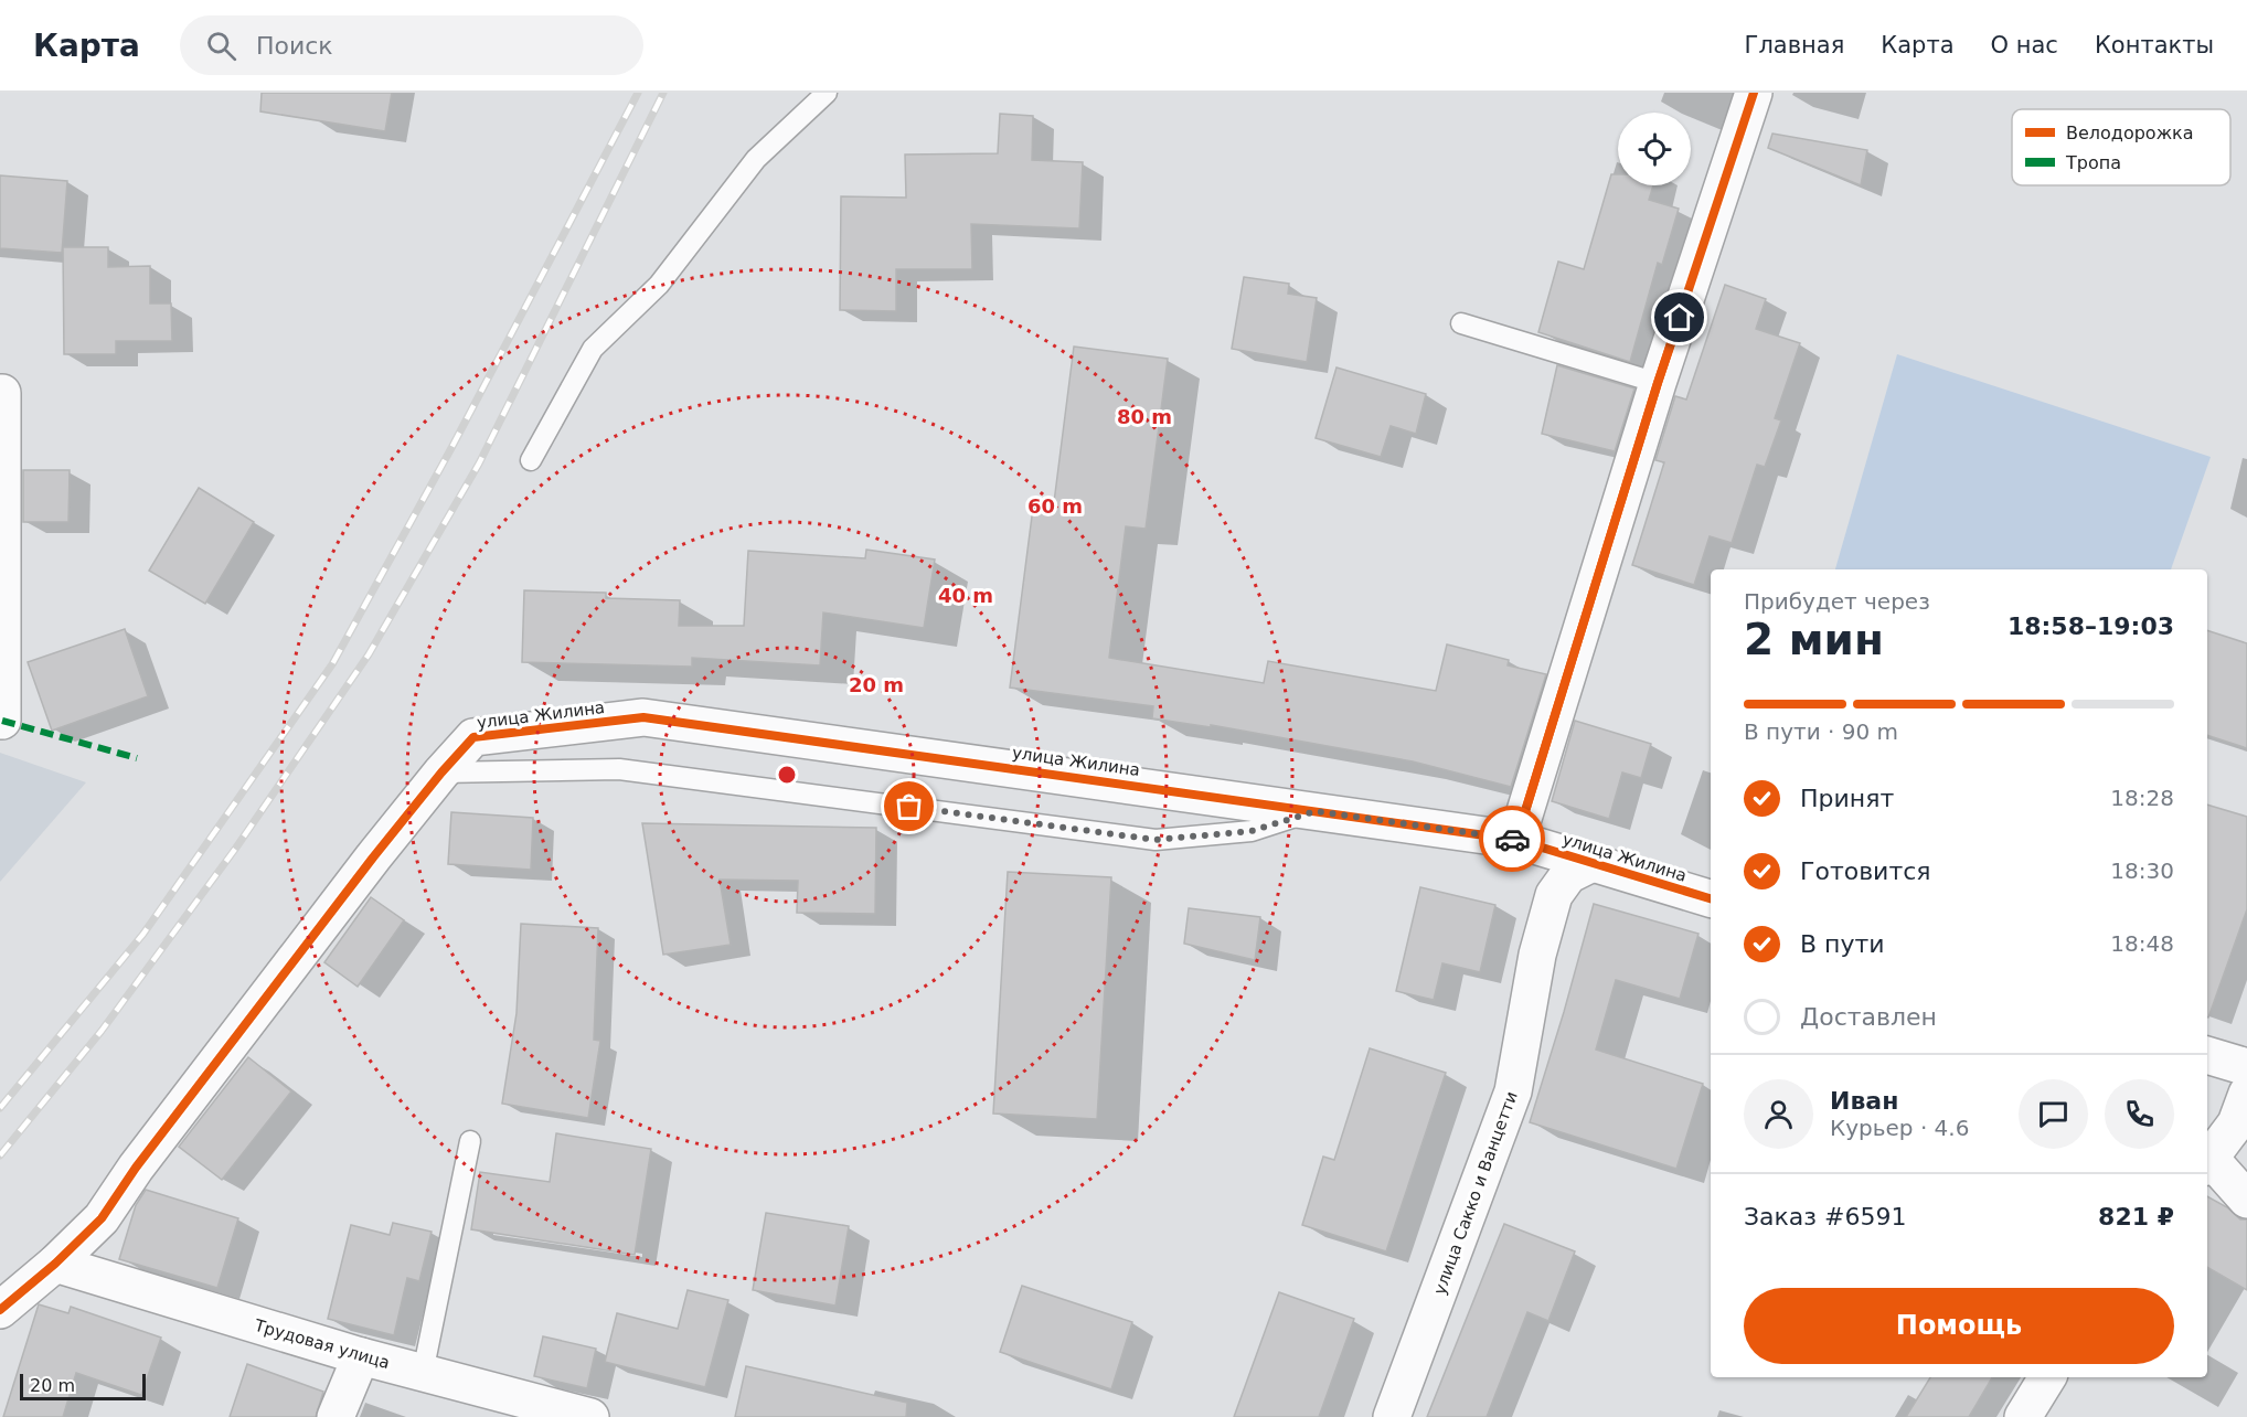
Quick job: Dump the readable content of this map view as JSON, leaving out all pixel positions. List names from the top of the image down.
{
  "streets": {
    "street": ["улица Жилина", "улица Сакко и Ванцетти", "Трудовая улица"]
  },
  "crossings": [
    ["улица Жилина", "улица Сакко и Ванцетти"],
    ["улица Жилина", "Трудовая улица"]
  ],
  "legend": ["Велодорожка", "Тропа"],
  "scale_bar": "20 m",
  "page": {
    "header": "Карта",
    "search": "Поиск",
    "nav": [
      "Главная",
      "Карта",
      "О нас",
      "Контакты"
    ],
    "heading": ["2 мин", "Прибудет через", "18:58–19:03"],
    "panel": [
      "Иван",
      "Курьер · 4.6",
      "Заказ #6591",
      "821 ₽"
    ],
    "bar": "В пути · 90 m",
    "list": [
      ["Принят", "18:28"],
      ["Готовится", "18:30"],
      ["В пути", "18:48"],
      "Доставлен"
    ],
    "buttons": "Помощь",
    "scale": "20 m"
  },
  "rings": [
    "80 m",
    "60 m",
    "40 m",
    "20 m"
  ]
}
